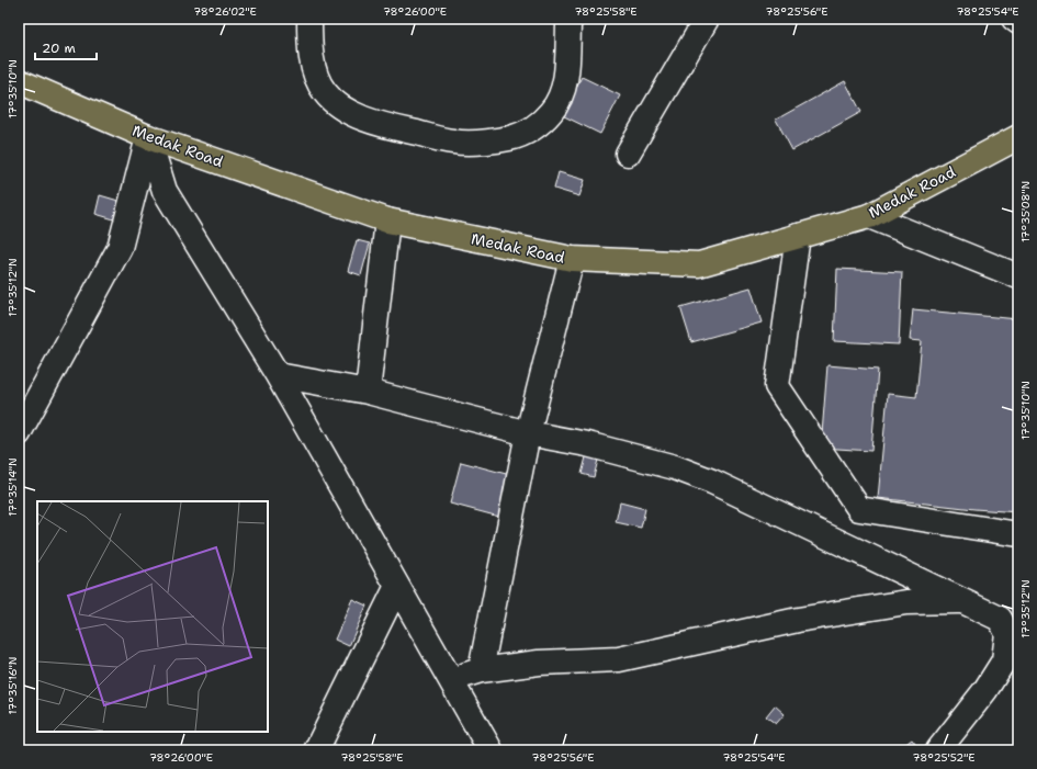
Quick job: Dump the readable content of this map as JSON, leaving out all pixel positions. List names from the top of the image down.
{
  "streets": {
    "main road": ["Medak Road"]
  },
  "scale_bar": "20 m",
  "coordinates": [
    "78°26'02\"E",
    "78°26'00\"E",
    "78°25'58\"E",
    "78°25'56\"E",
    "78°25'54\"E",
    "17°35'10\"N",
    "17°35'08\"N",
    "17°35'12\"N",
    "17°35'14\"N",
    "17°35'16\"N",
    "78°25'52\"E"
  ]
}
